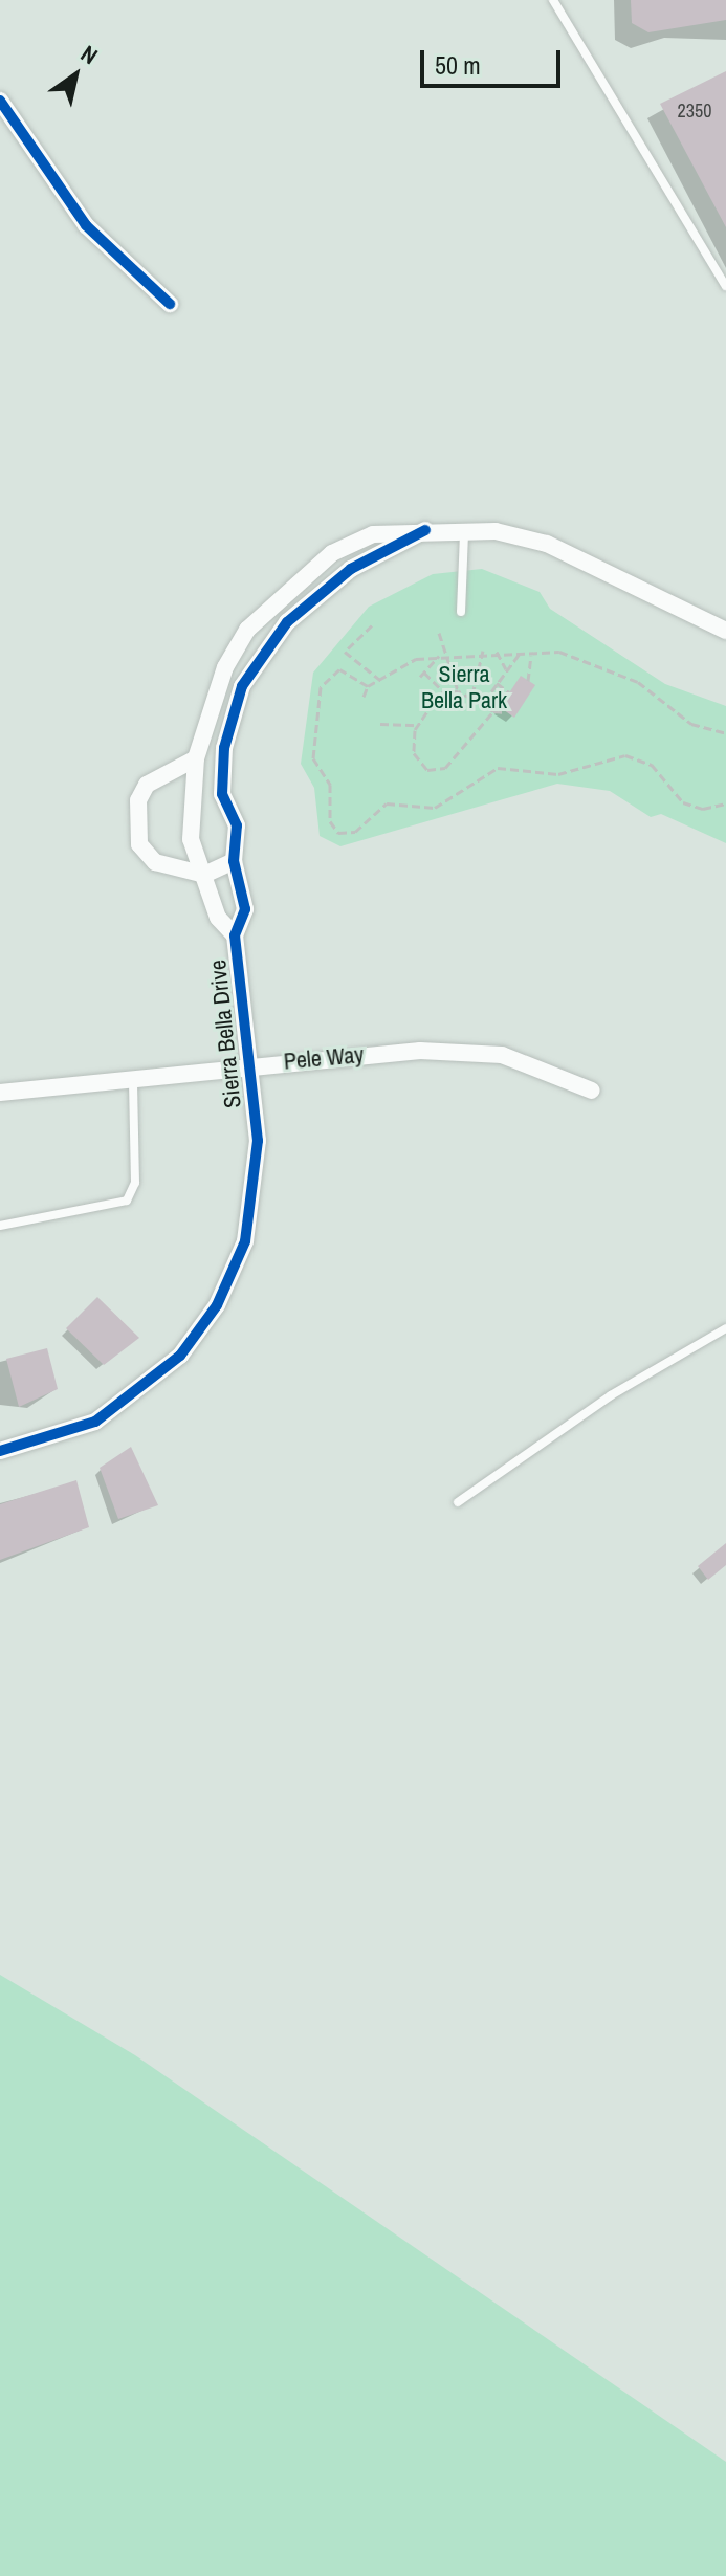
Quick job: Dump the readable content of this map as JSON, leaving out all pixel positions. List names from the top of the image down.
{
  "streets": {
    "street": ["Sierra Bella Drive", "Pele Way"]
  },
  "crossings": [
    ["Sierra Bella Drive", "Pele Way"]
  ],
  "parks": ["Sierra Bella Park"],
  "house_numbers": ["2350"],
  "scale_bar": "50 m",
  "north": "top right"
}
